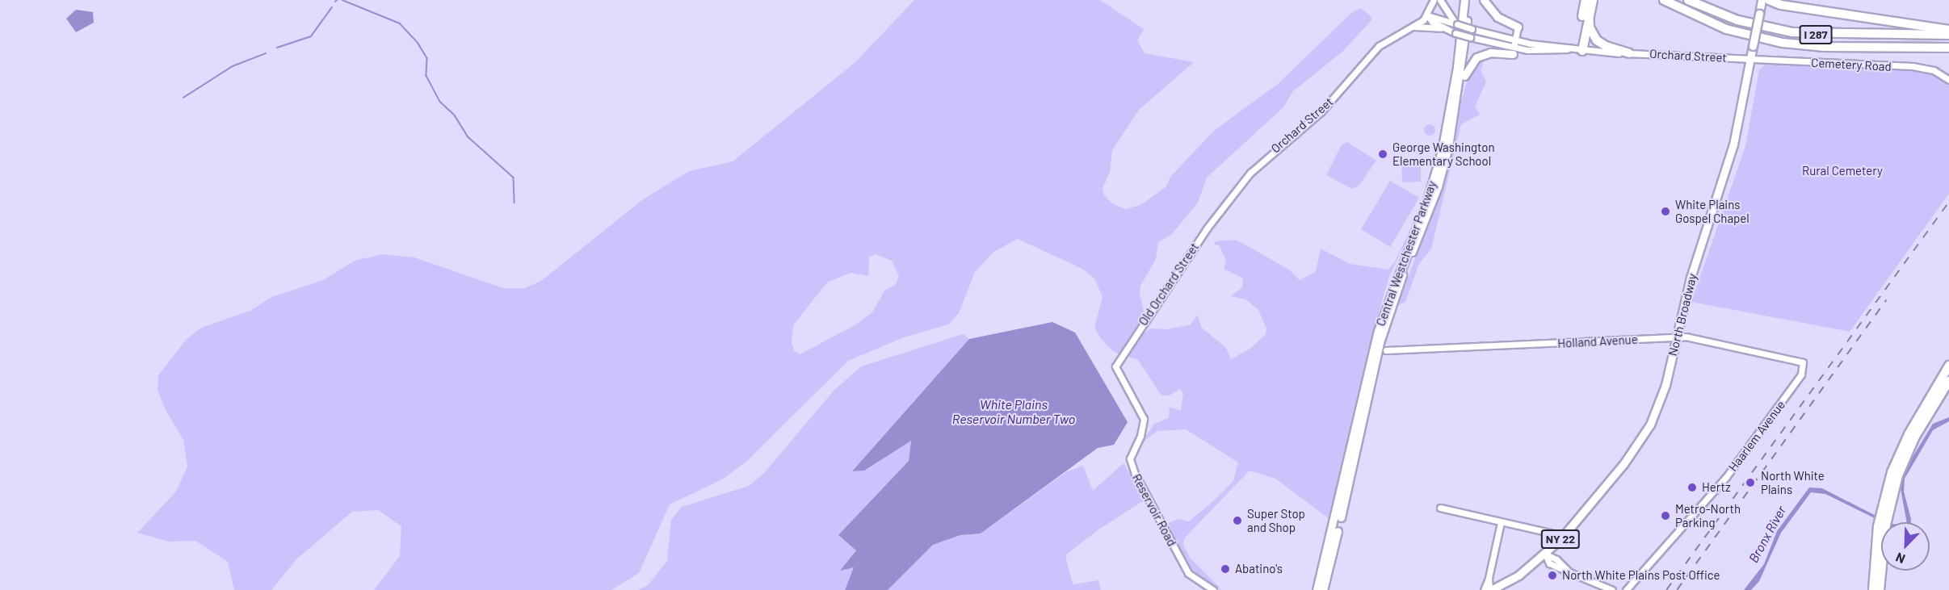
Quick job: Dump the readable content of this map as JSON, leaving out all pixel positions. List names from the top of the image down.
{
  "streets": {
    "highway": ["I 287"],
    "main road": ["Central Westchester Parkway", "North Broadway", "NY 22"],
    "street": [
      "Orchard Street",
      "Cemetery Road",
      "Old Orchard Street",
      "Holland Avenue",
      "Haarlem Avenue",
      "Reservoir Road"
    ]
  },
  "crossings": [
    ["Orchard Street", "Cemetery Road"],
    ["Orchard Street", "Old Orchard Street"],
    ["Orchard Street", "North Broadway"],
    ["Cemetery Road", "North Broadway"],
    ["Old Orchard Street", "Reservoir Road"],
    ["North Broadway", "Holland Avenue"],
    ["Holland Avenue", "Haarlem Avenue"]
  ],
  "water": ["White Plains Reservoir Number Two", "Bronx River"],
  "parks": ["Rural Cemetery"],
  "places": [
    "George Washington Elementary School",
    "White Plains Gospel Chapel",
    "North White Plains",
    "Hertz",
    "Metro-North Parking",
    "Super Stop and Shop",
    "Abatino's",
    "North White Plains Post Office"
  ],
  "north": "bottom left"
}
